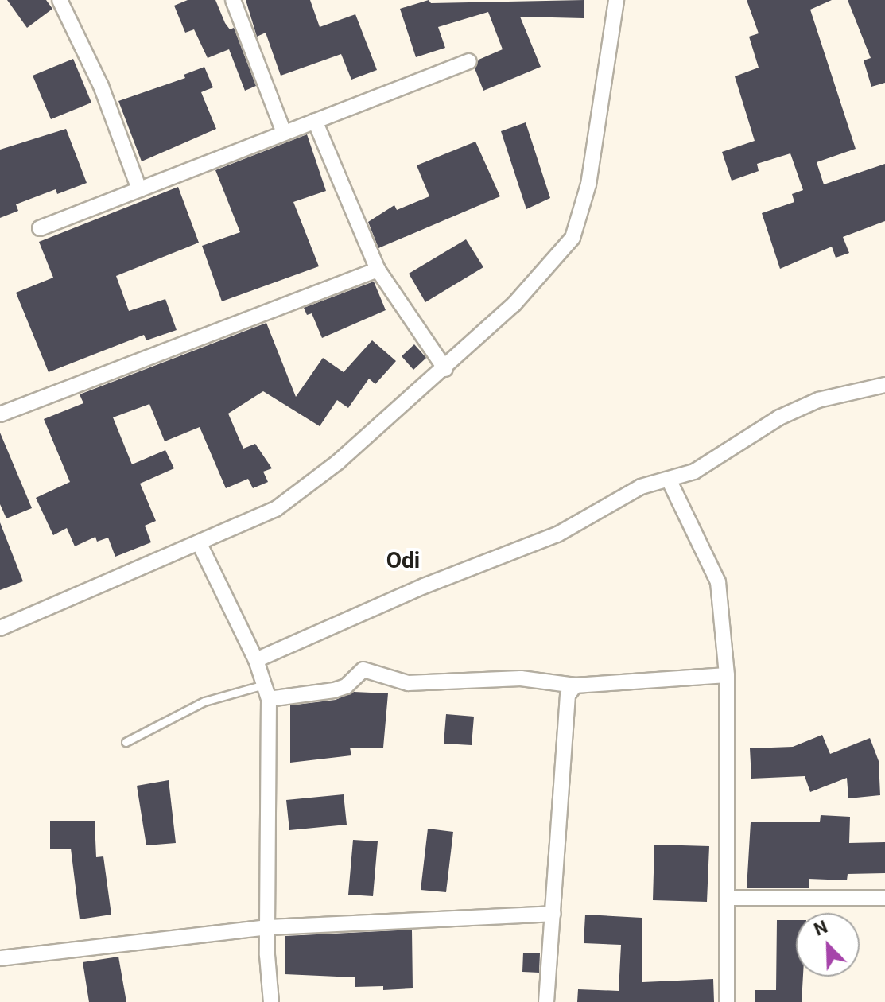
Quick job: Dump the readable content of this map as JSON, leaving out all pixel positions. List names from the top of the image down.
{
  "districts": ["Odi"],
  "north": "top left"
}
